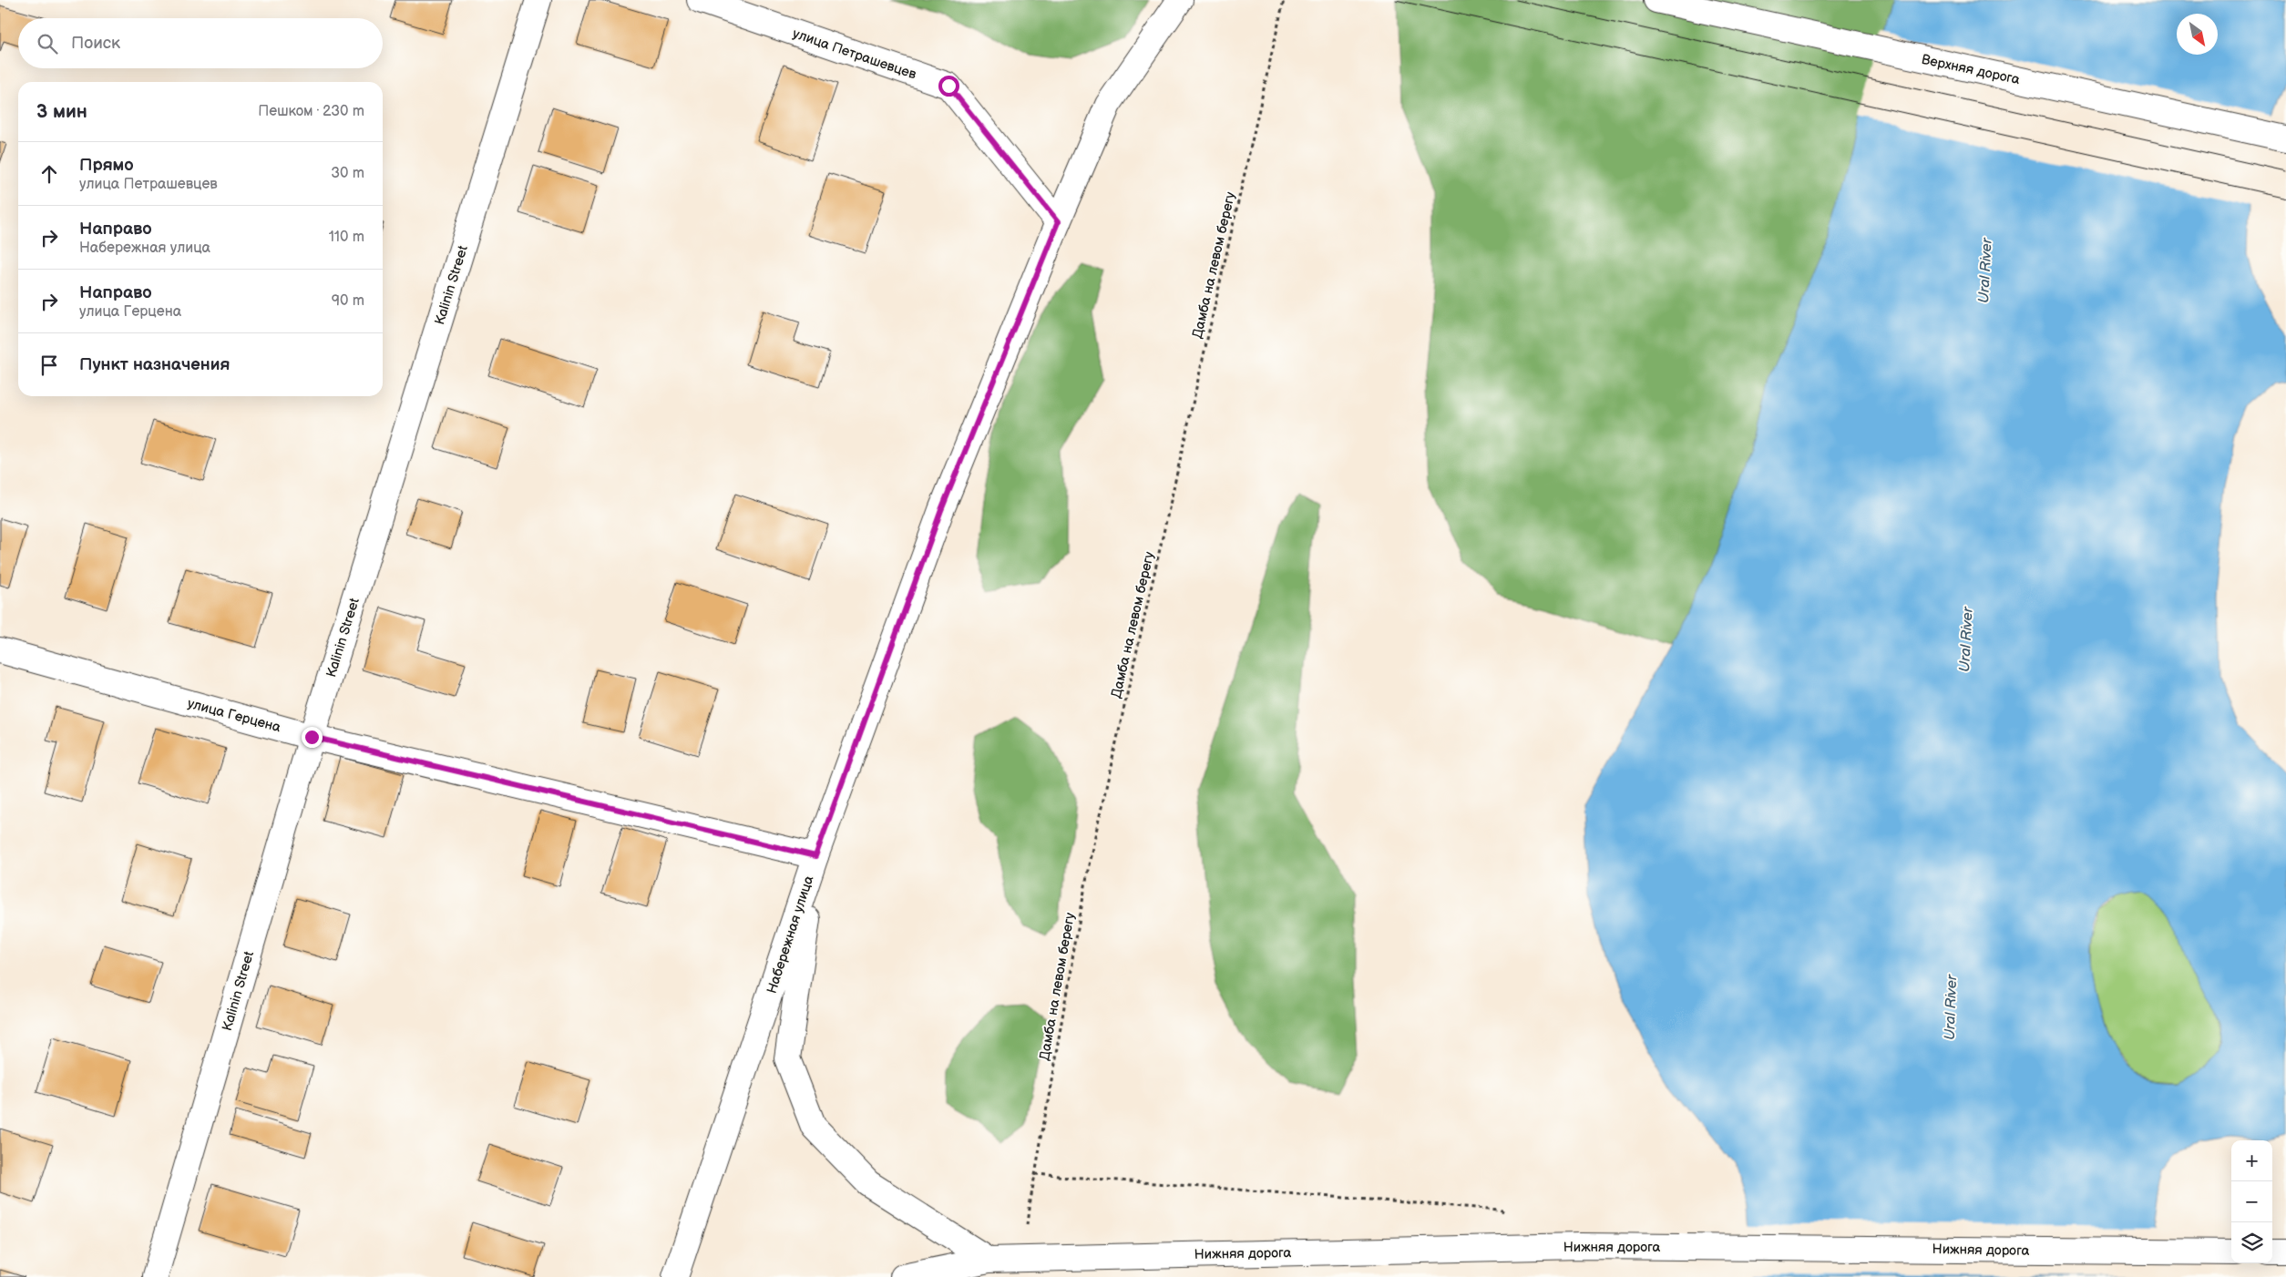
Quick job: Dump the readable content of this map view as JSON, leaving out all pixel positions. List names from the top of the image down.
{
  "streets": {
    "main road": [
      "улица Петрашевцев",
      "Верхняя дорога",
      "Kalinin Street",
      "улица Герцена",
      "Набережная улица",
      "Нижняя дорога"
    ],
    "path": ["Дамба на левом берегу"]
  },
  "crossings": [
    ["улица Петрашевцев", "Набережная улица"],
    ["Дамба на левом берегу", "Нижняя дорога"],
    ["Kalinin Street", "улица Герцена"],
    ["улица Герцена", "Набережная улица"]
  ],
  "water": ["Ural River"],
  "north": "bottom right",
  "page": {
    "search": "Поиск",
    "heading": ["3 мин", "Пешком · 230 m"],
    "list": [
      ["Прямо", "улица Петрашевцев", "30 m"],
      ["Направо", "Набережная улица", "110 m"],
      ["Направо", "улица Герцена", "90 m"],
      "Пункт назначения"
    ],
    "map_buttons": ["+", "−"]
  }
}
